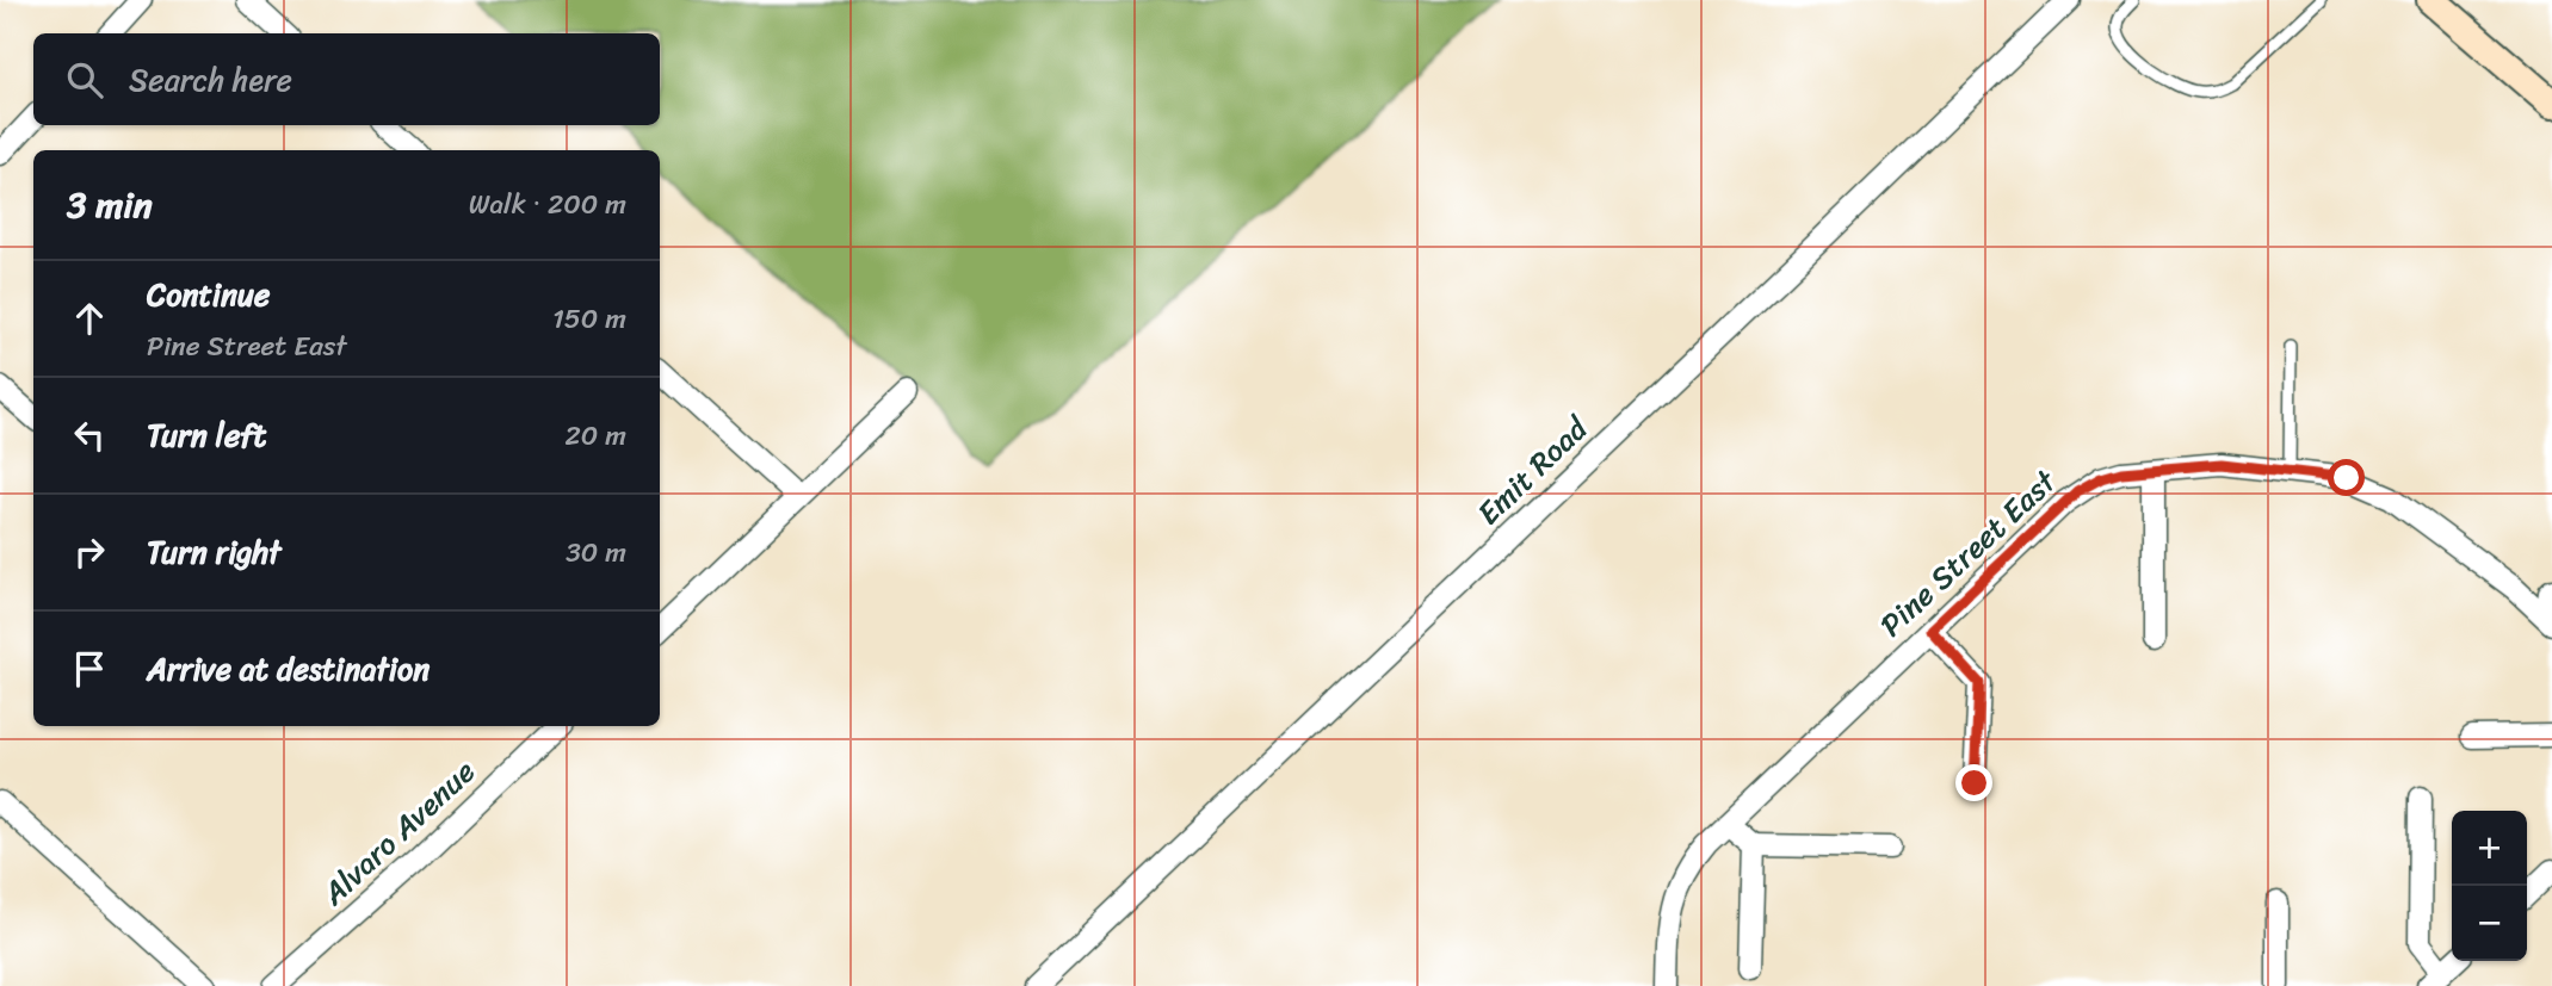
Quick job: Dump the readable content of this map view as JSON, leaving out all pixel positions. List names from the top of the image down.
{
  "streets": {
    "street": ["Emit Road", "Pine Street East", "Alvaro Avenue"]
  },
  "page": {
    "search": "Search here",
    "heading": ["3 min", "Walk · 200 m"],
    "list": [
      ["Continue", "Pine Street East", "150 m"],
      ["Turn left", "20 m"],
      ["Turn right", "30 m"],
      "Arrive at destination"
    ],
    "map_buttons": ["+", "−"]
  }
}
